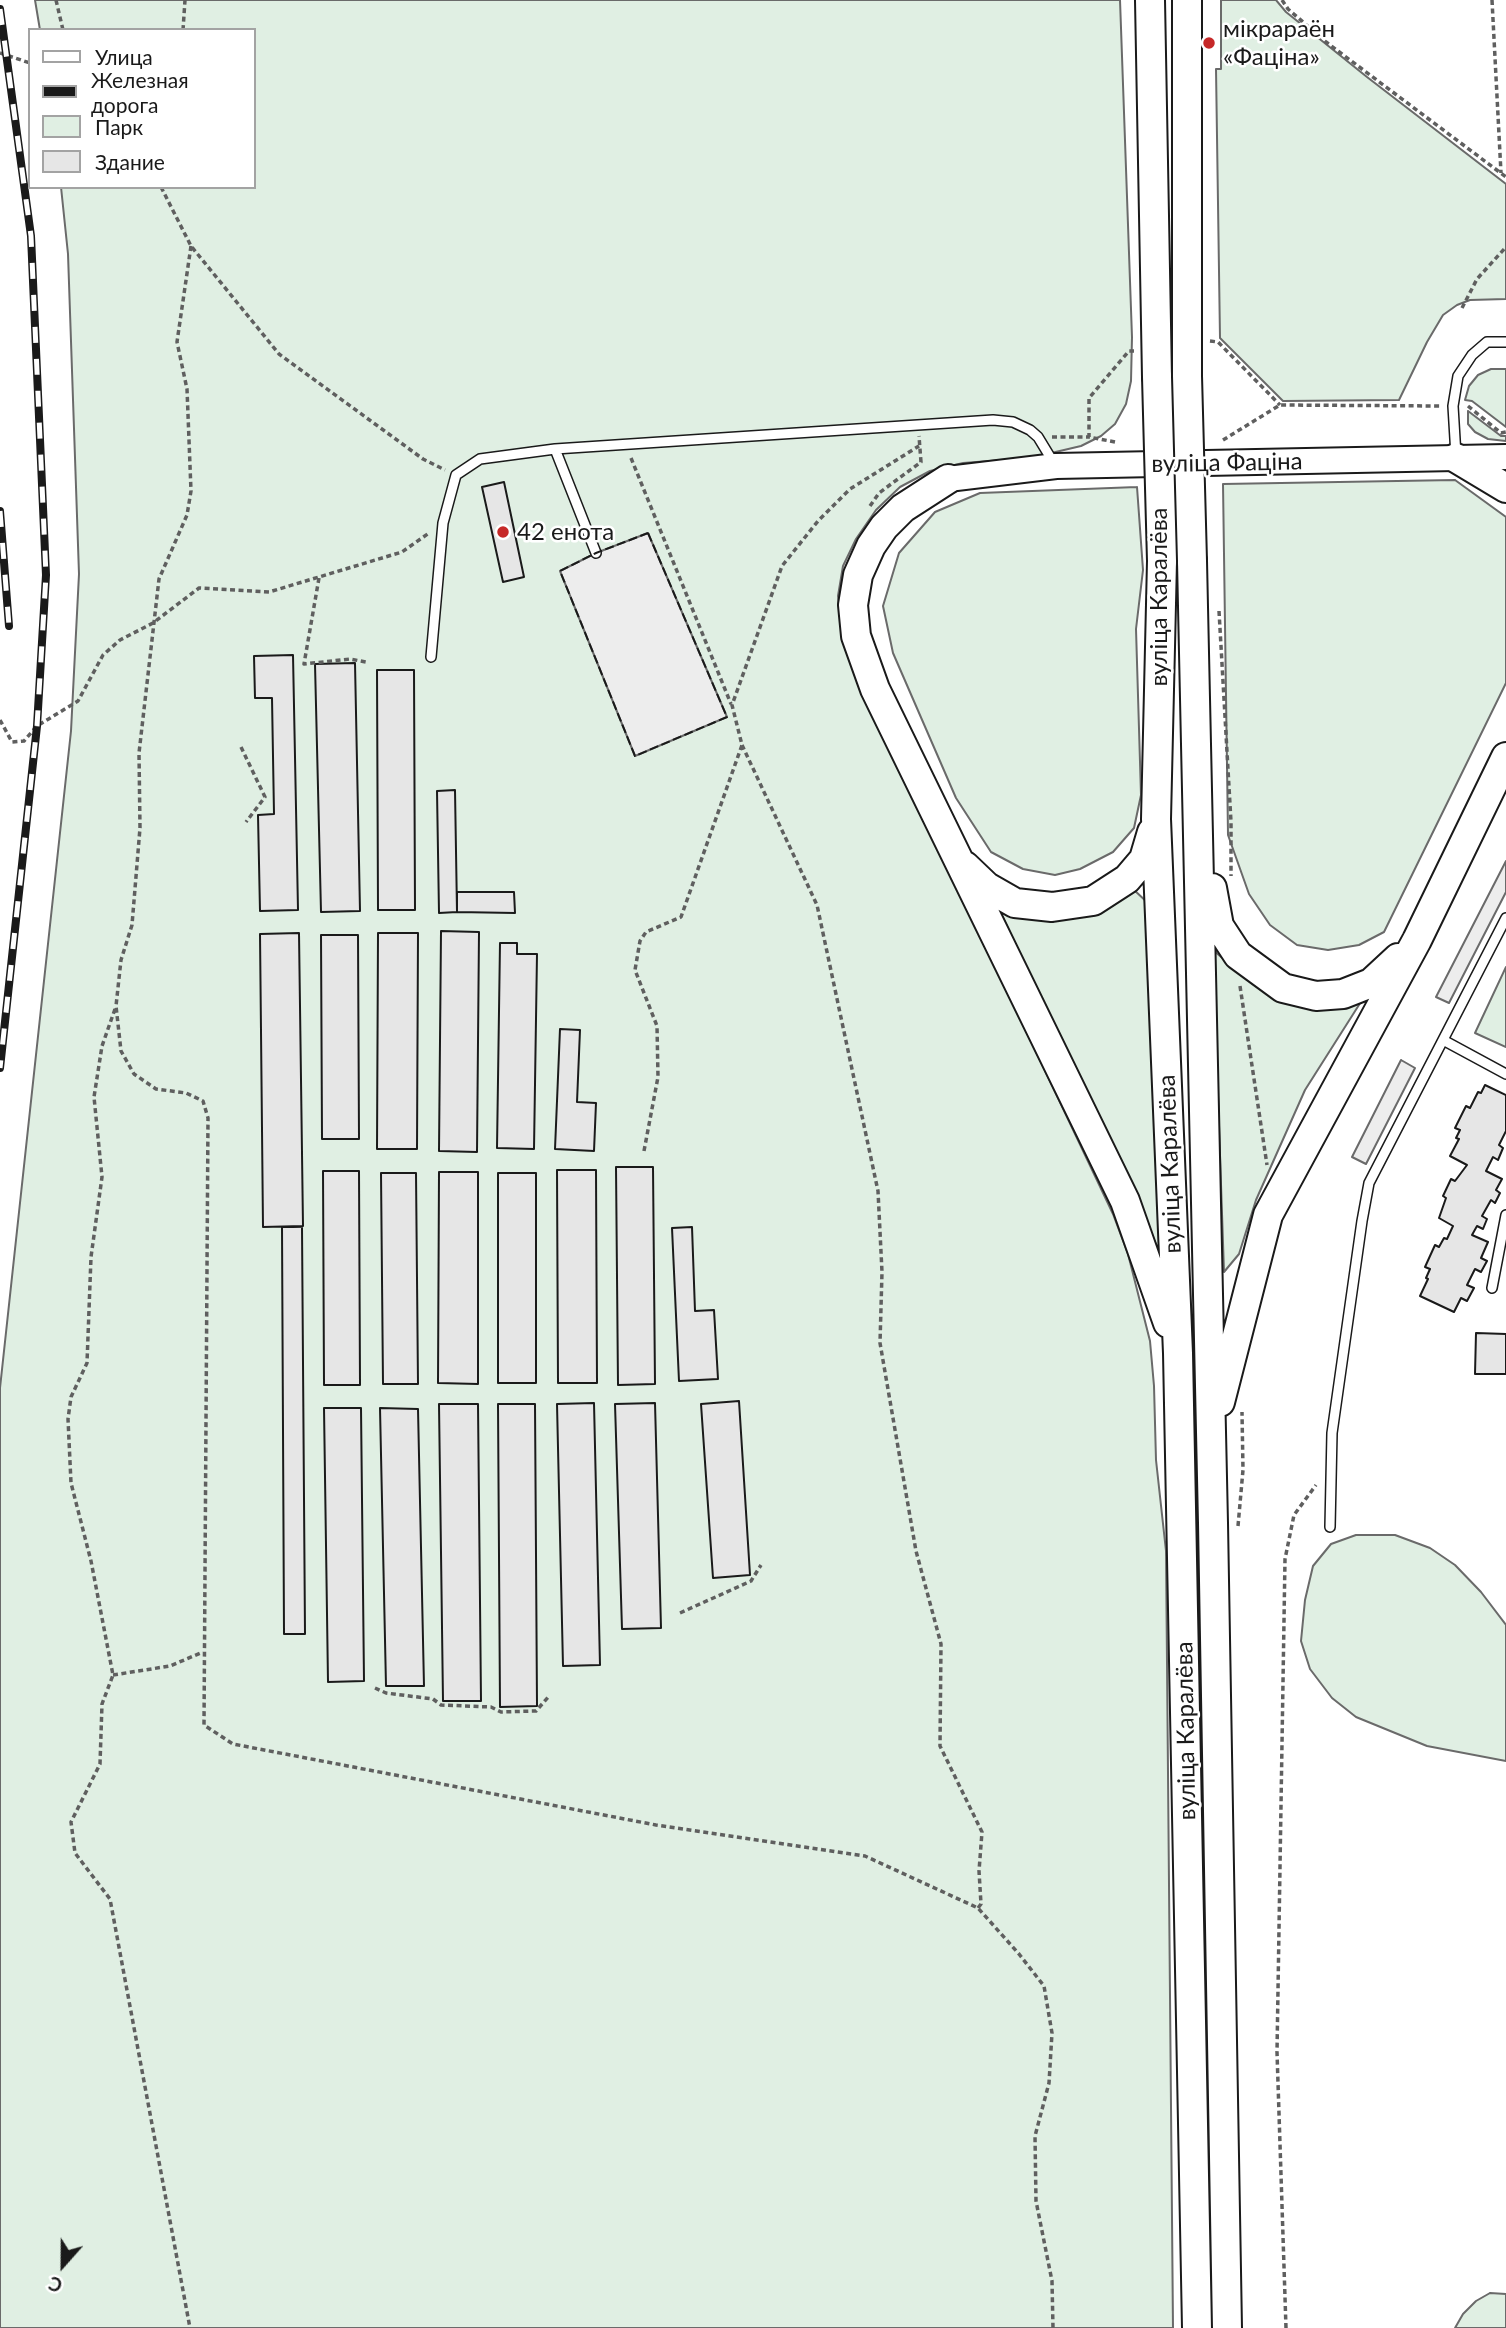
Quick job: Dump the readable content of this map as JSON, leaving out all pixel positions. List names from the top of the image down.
{
  "streets": {
    "main road": ["вуліца Фаціна", "вуліца Каралёва"]
  },
  "places": ["мікрараён «Фаціна»", "42 енота"],
  "legend": [
    "Улица",
    "Железная дорога",
    "Парк",
    "Здание"
  ],
  "north": "bottom"
}
